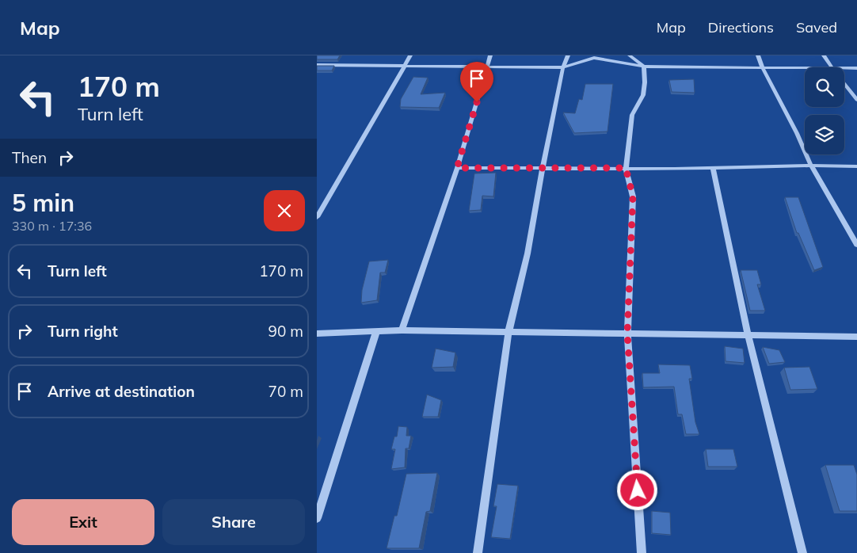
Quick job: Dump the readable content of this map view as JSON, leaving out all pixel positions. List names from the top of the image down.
{
  "page": {
    "header": "Map",
    "nav": ["Map", "Directions", "Saved"],
    "turn": ["170 m", "Turn left"],
    "then": "Then",
    "heading": ["5 min", "330 m · 17:36"],
    "list": [
      {
        "name": "Turn left",
        "value": "170 m"
      },
      {
        "name": "Turn right",
        "value": "90 m"
      },
      {
        "name": "Arrive at destination",
        "value": "70 m"
      }
    ],
    "buttons": ["Exit", "Share"]
  }
}
